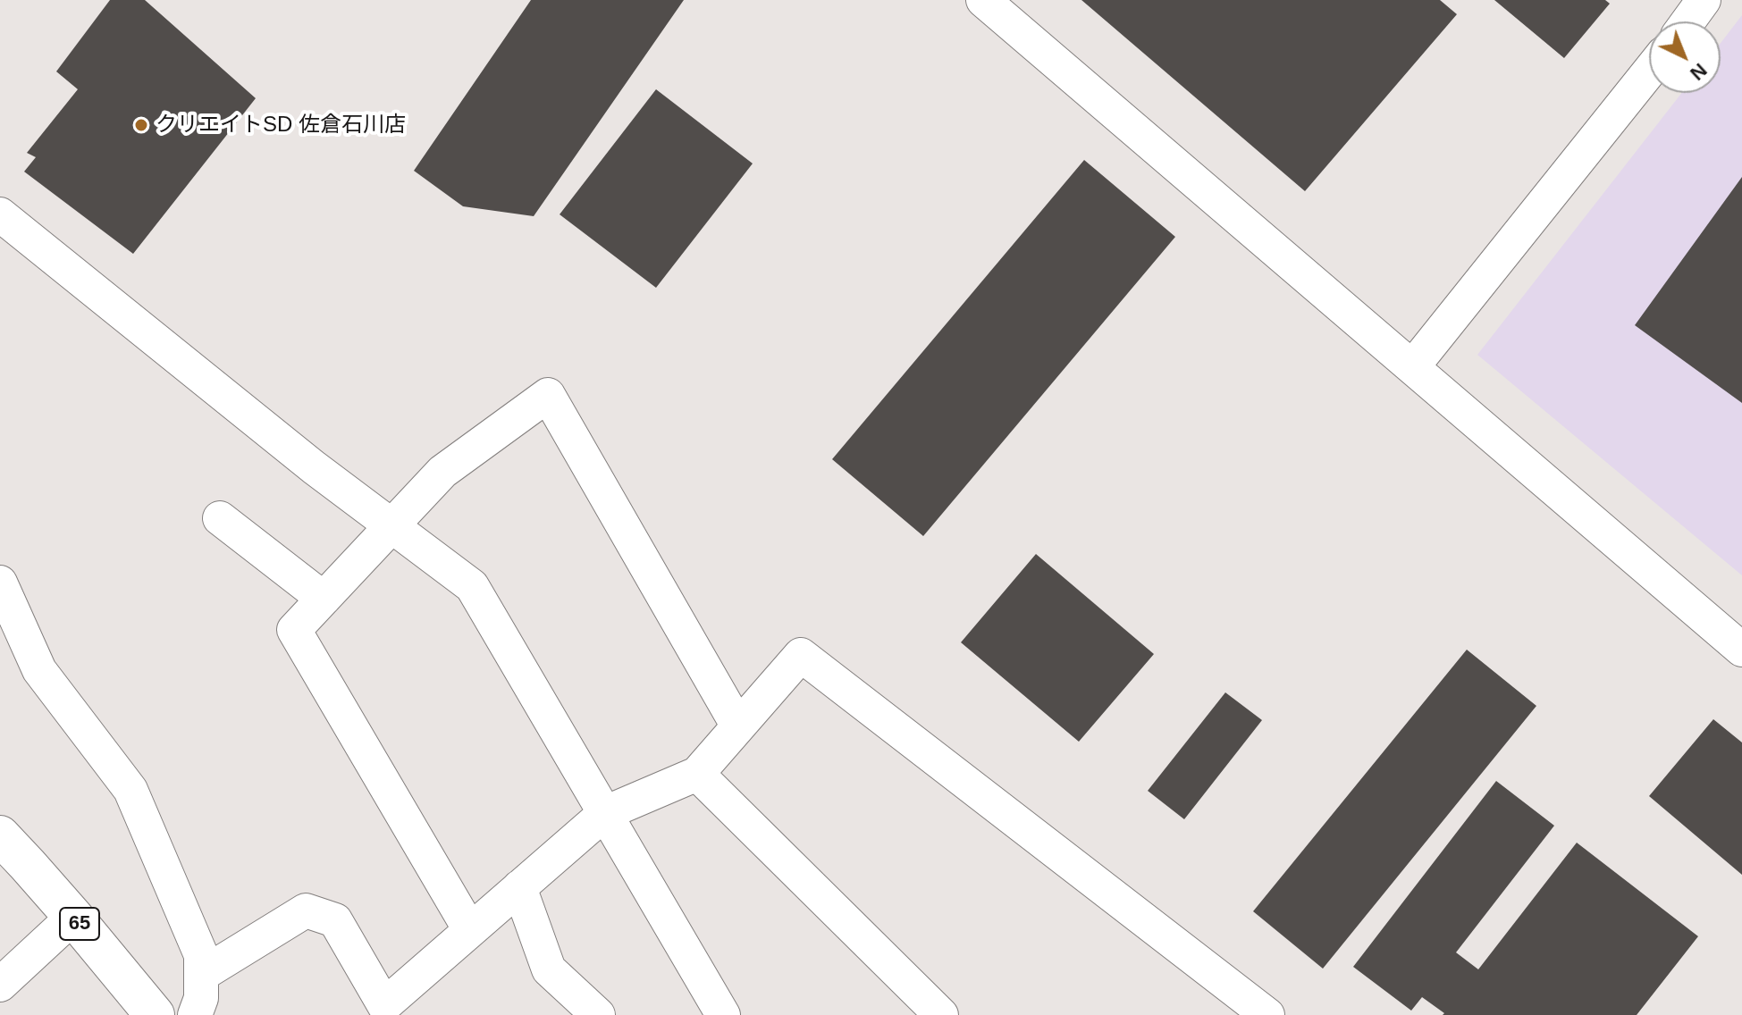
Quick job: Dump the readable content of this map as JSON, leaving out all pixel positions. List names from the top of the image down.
{
  "streets": {
    "main road": ["65"]
  },
  "places": ["クリエイトSD 佐倉石川店"],
  "north": "bottom right"
}
